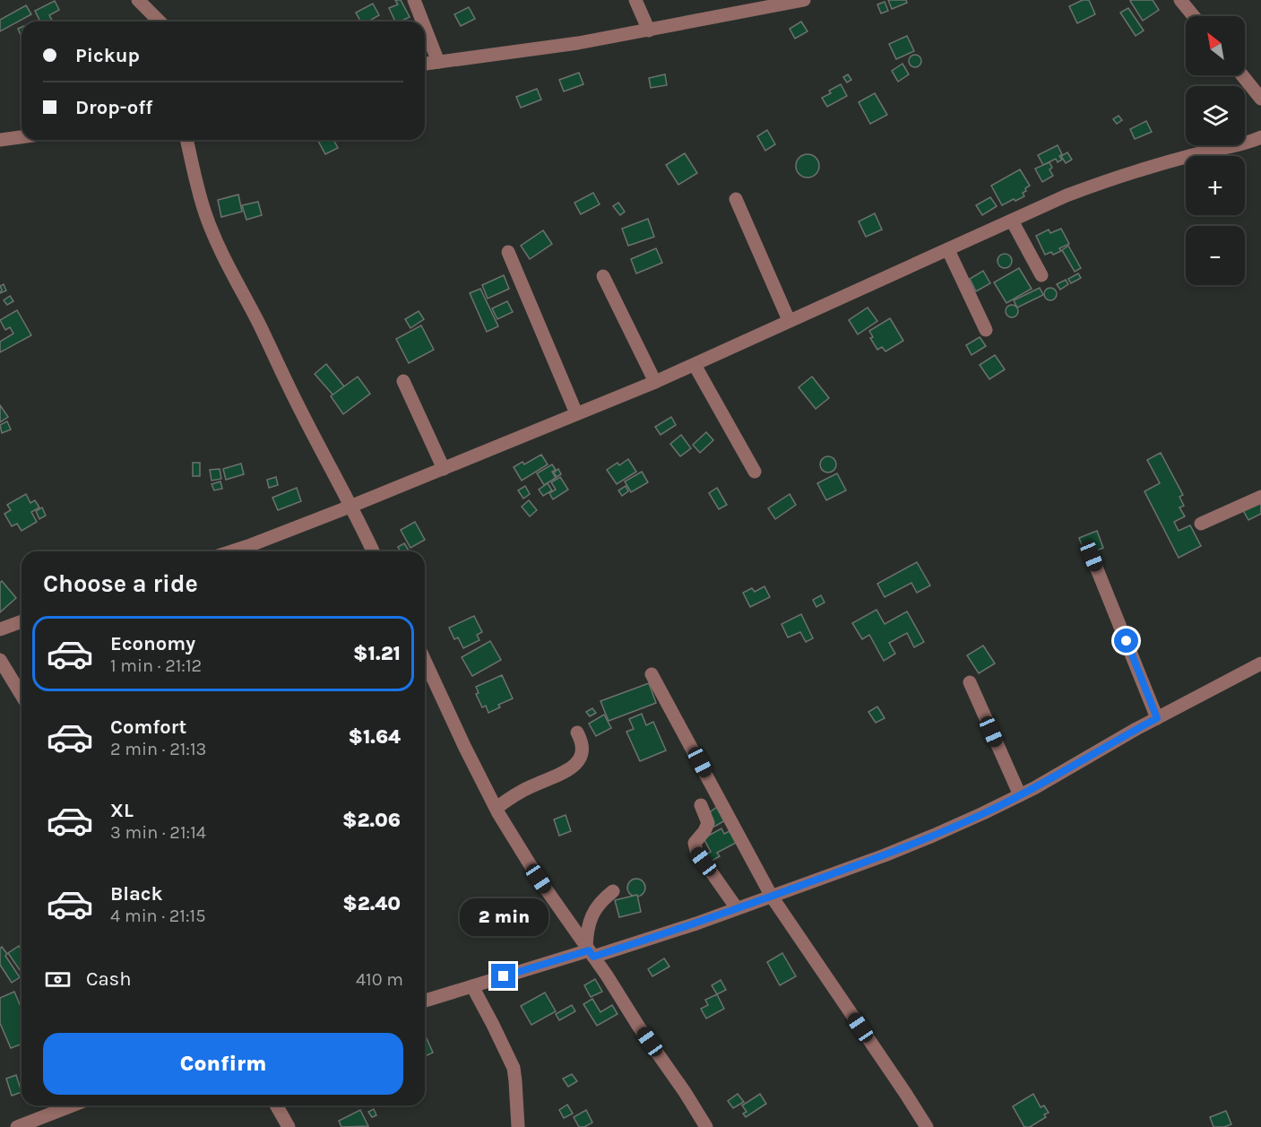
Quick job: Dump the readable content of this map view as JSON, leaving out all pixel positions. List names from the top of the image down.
{
  "north": "top left",
  "page": {
    "map_buttons": ["+", "−"],
    "banner": ["Pickup", "Drop-off"],
    "heading": "Choose a ride",
    "list": [
      {
        "name": "Economy",
        "note": "1 min · 21:12",
        "value": "$1.21"
      },
      {
        "name": "Comfort",
        "note": "2 min · 21:13",
        "value": "$1.64"
      },
      {
        "name": "XL",
        "note": "3 min · 21:14",
        "value": "$2.06"
      },
      {
        "name": "Black",
        "note": "4 min · 21:15",
        "value": "$2.40"
      }
    ],
    "bubble": "2 min",
    "pay": ["Cash", "410 m"],
    "buttons": "Confirm"
  }
}
